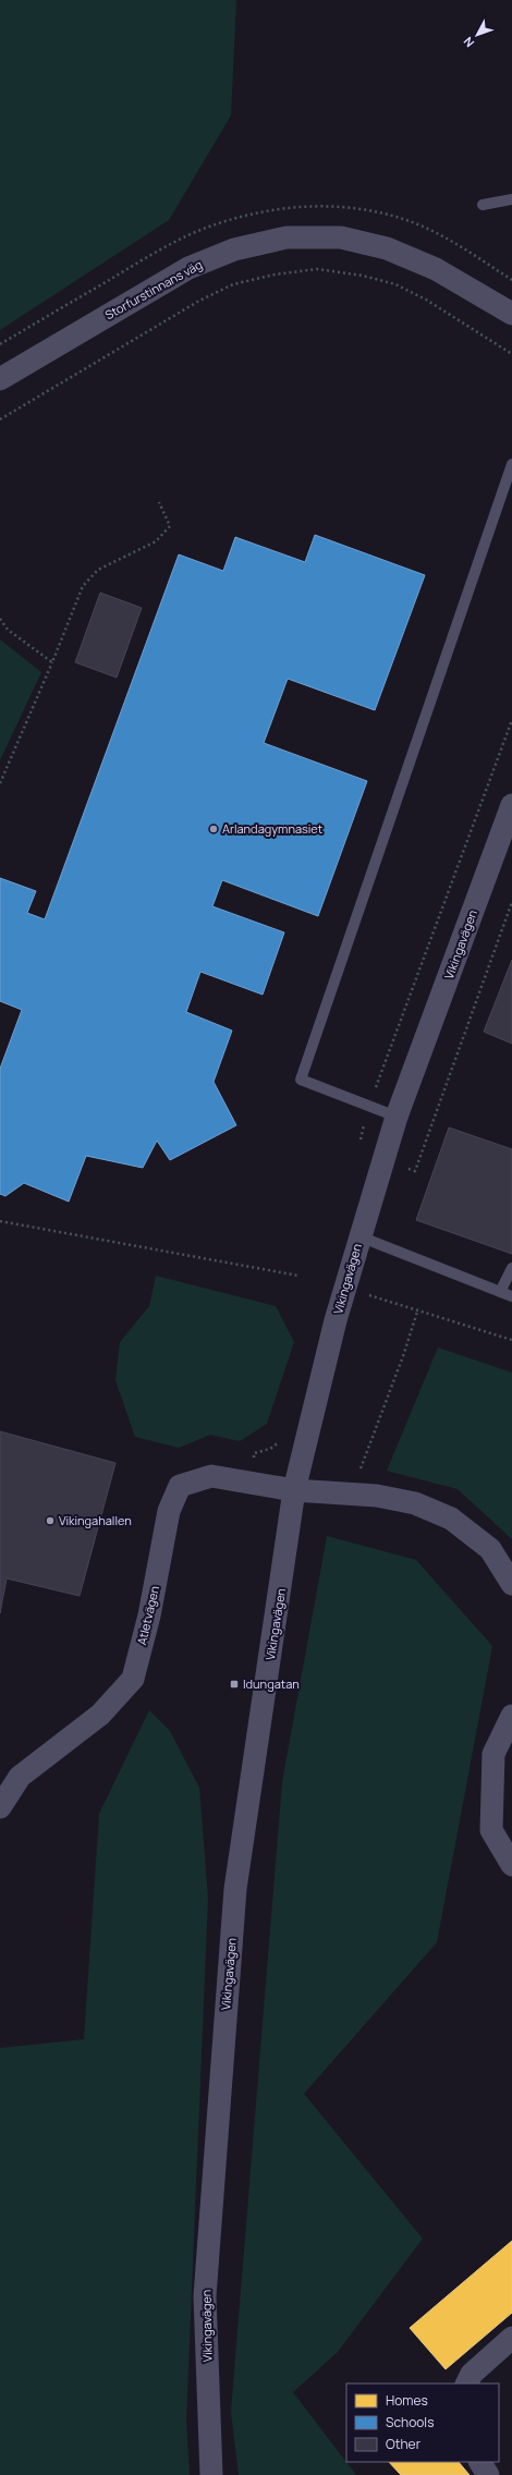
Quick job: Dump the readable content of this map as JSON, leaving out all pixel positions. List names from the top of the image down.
{
  "streets": {
    "street": ["Storfurstinnans väg", "Vikingavägen", "Atletvägen"]
  },
  "crossings": [
    ["Vikingavägen", "Atletvägen"]
  ],
  "places": {
    "other": ["Arlandagymnasiet", "Vikingahallen"],
    "transit": ["Idungatan"]
  },
  "legend": ["Homes", "Schools", "Other"],
  "north": "bottom left"
}
